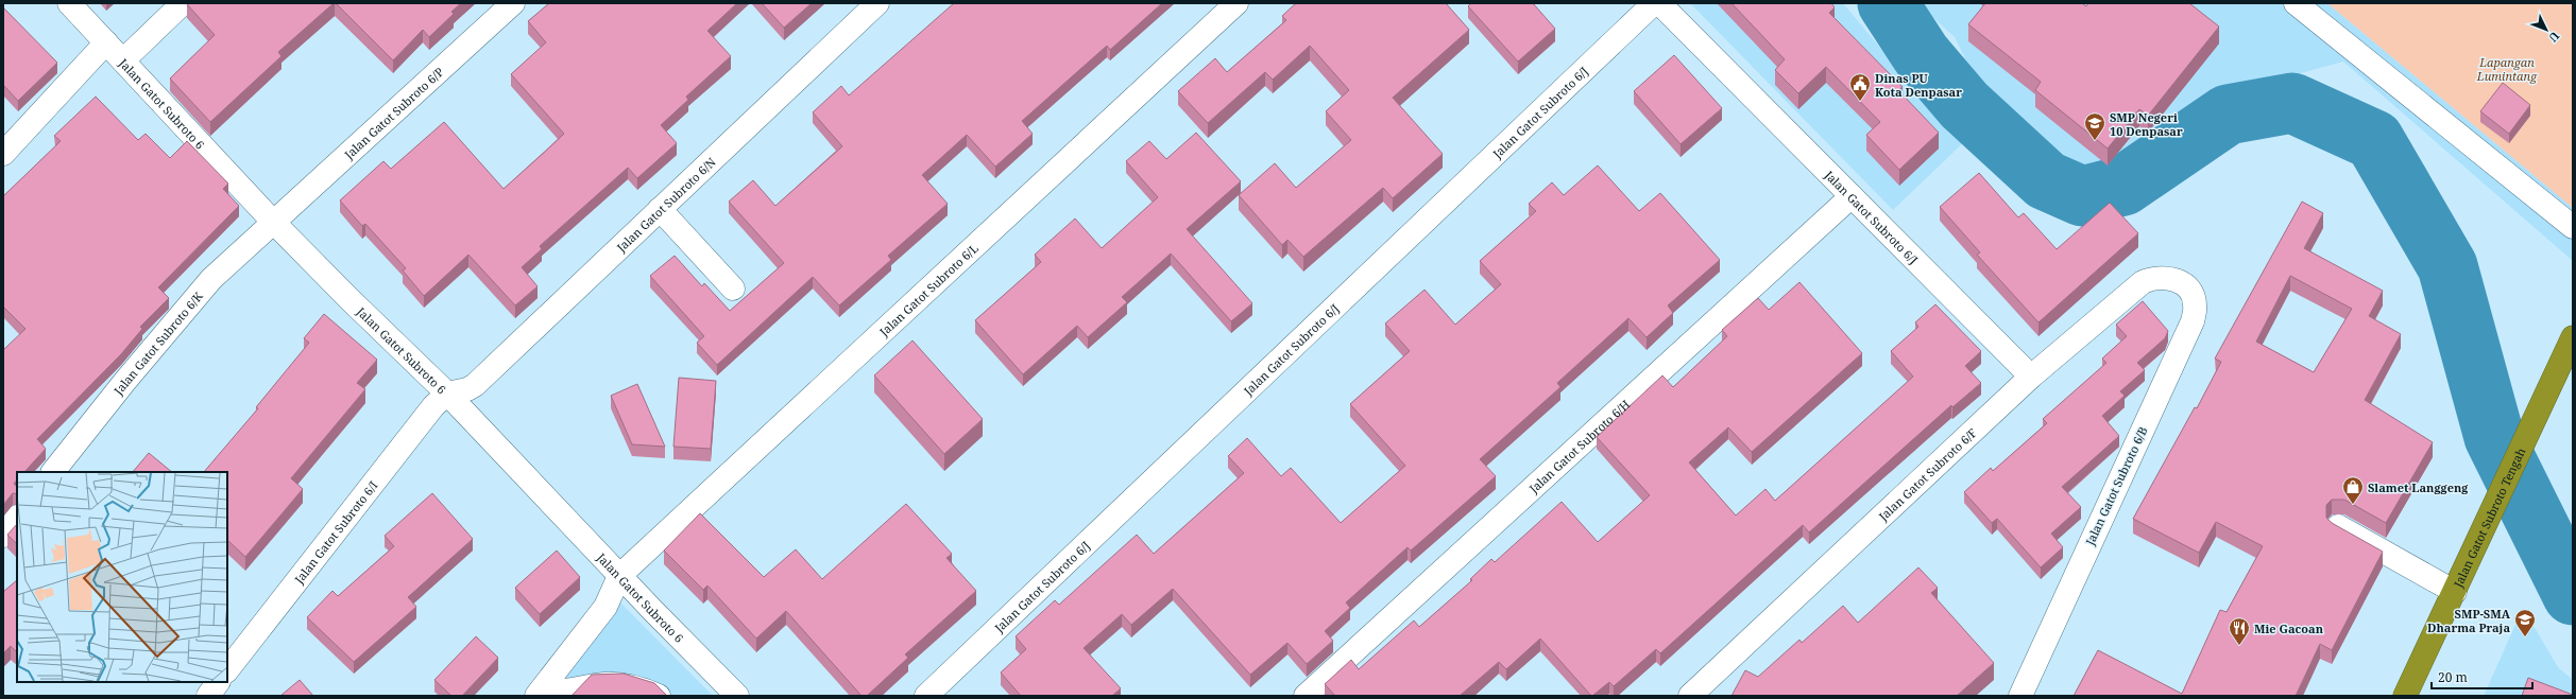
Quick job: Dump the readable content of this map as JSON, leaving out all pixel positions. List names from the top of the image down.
{
  "streets": {
    "highway": ["Jalan Gatot Subroto Tengah"],
    "street": [
      "Jalan Gatot Subroto 6",
      "Jalan Gatot Subroto 6/P",
      "Jalan Gatot Subroto 6/J",
      "Jalan Gatot Subroto 6/N",
      "Jalan Gatot Subroto 6/L",
      "Jalan Gatot Subroto 6/K",
      "Jalan Gatot Subroto 6/H",
      "Jalan Gatot Subroto 6/F",
      "Jalan Gatot Subroto 6/B",
      "Jalan Gatot Subroto 6/I"
    ]
  },
  "crossings": [
    ["Jalan Gatot Subroto 6", "Jalan Gatot Subroto 6/P"],
    ["Jalan Gatot Subroto 6", "Jalan Gatot Subroto 6/N"],
    ["Jalan Gatot Subroto 6", "Jalan Gatot Subroto 6/L"],
    ["Jalan Gatot Subroto 6", "Jalan Gatot Subroto 6/K"],
    ["Jalan Gatot Subroto 6", "Jalan Gatot Subroto 6/I"],
    ["Jalan Gatot Subroto 6/P", "Jalan Gatot Subroto 6/K"],
    ["Jalan Gatot Subroto 6/J", "Jalan Gatot Subroto 6/H"],
    ["Jalan Gatot Subroto 6/J", "Jalan Gatot Subroto 6/F"],
    ["Jalan Gatot Subroto 6/N", "Jalan Gatot Subroto 6/I"],
    ["Jalan Gatot Subroto 6/F", "Jalan Gatot Subroto 6/B"]
  ],
  "parks": ["Lapangan Lumintang"],
  "places": {
    "public building": ["Dinas PU Kota Denpasar"],
    "school or university": ["SMP Negeri 10 Denpasar", "SMP-SMA Dharma Praja"],
    "shop": ["Slamet Langgeng"],
    "restaurant": ["Mie Gacoan"]
  },
  "scale_bar": "20 m",
  "north": "bottom right"
}
